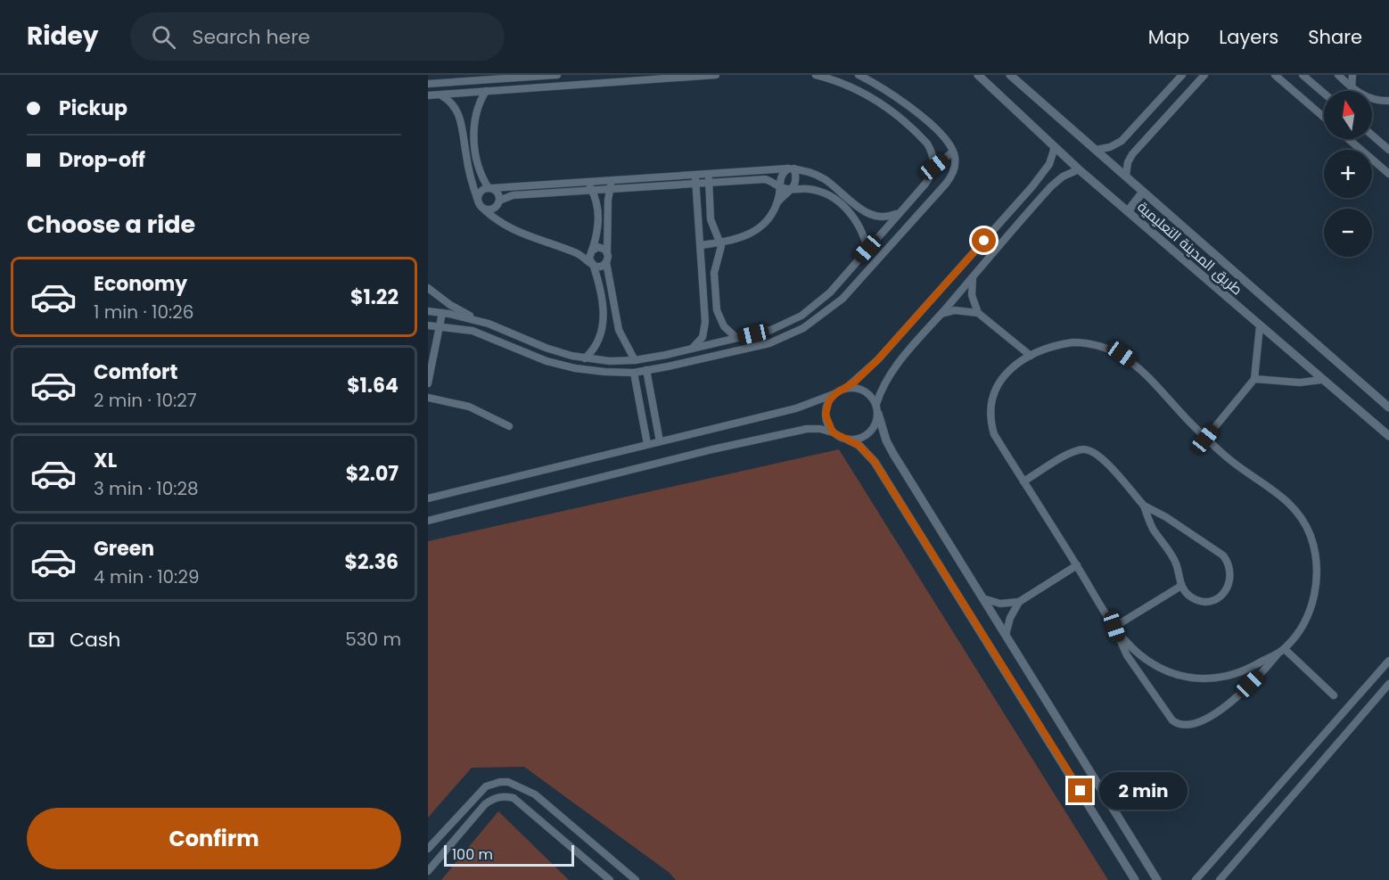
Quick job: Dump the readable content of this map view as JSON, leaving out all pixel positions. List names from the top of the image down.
{
  "streets": {
    "street": ["طريق المدينة التعليمية"]
  },
  "scale_bar": "100 m",
  "north": "top",
  "page": {
    "header": "Ridey",
    "search": "Search here",
    "nav": ["Map", "Layers", "Share"],
    "banner": ["Pickup", "Drop-off"],
    "map_buttons": ["+", "−"],
    "heading": "Choose a ride",
    "list": [
      {
        "name": "Economy",
        "note": "1 min · 10:26",
        "value": "$1.22"
      },
      {
        "name": "Comfort",
        "note": "2 min · 10:27",
        "value": "$1.64"
      },
      {
        "name": "XL",
        "note": "3 min · 10:28",
        "value": "$2.07"
      },
      {
        "name": "Green",
        "note": "4 min · 10:29",
        "value": "$2.36"
      }
    ],
    "pay": ["Cash", "530 m"],
    "bubble": "2 min",
    "buttons": "Confirm",
    "scale": "100 m"
  }
}
